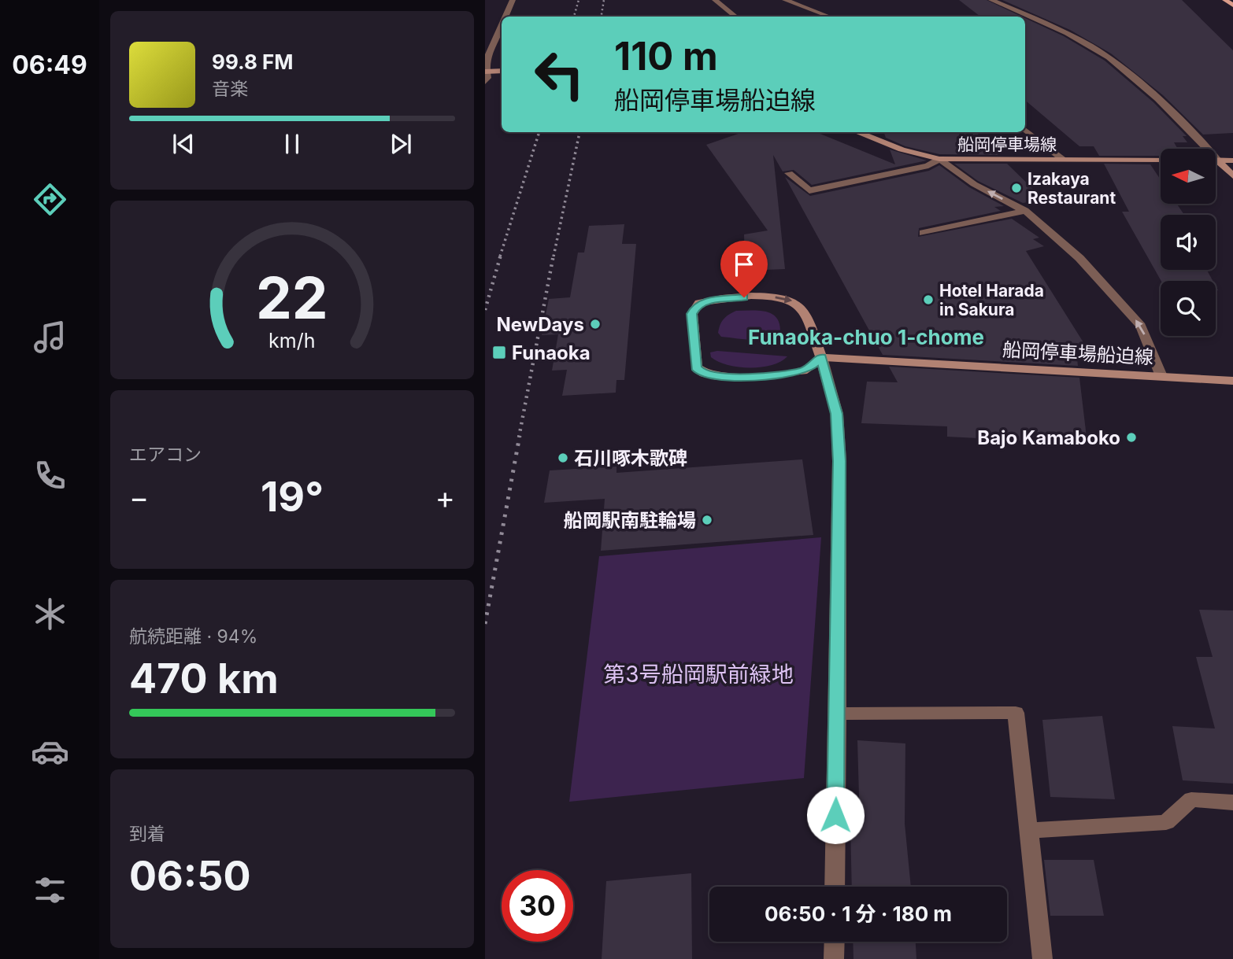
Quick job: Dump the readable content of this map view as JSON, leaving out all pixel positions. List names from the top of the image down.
{
  "streets": {
    "main road": ["船岡停車場線", "船岡停車場船迫線"]
  },
  "districts": ["Funaoka-chuo 1-chome"],
  "parks": ["第3号船岡駅前緑地"],
  "places": {
    "other": [
      "Izakaya Restaurant",
      "Hotel Harada in Sakura",
      "NewDays",
      "Bajo Kamaboko",
      "石川啄木歌碑",
      "船岡駅南駐輪場"
    ],
    "transit": ["Funaoka"]
  },
  "north": "left",
  "page": {
    "tabs": "06:49",
    "turn": ["110 m", "船岡停車場船迫線"],
    "song": ["99.8 FM", "音楽"],
    "tile": [
      "エアコン",
      ["航続距離 · 94%", "470 km"],
      ["到着", "06:50"]
    ],
    "heat": ["−", "19°", "+"],
    "limit": "30",
    "trip": "06:50 · 1 分 · 180 m",
    "gauge": ["22", "km/h"]
  }
}
